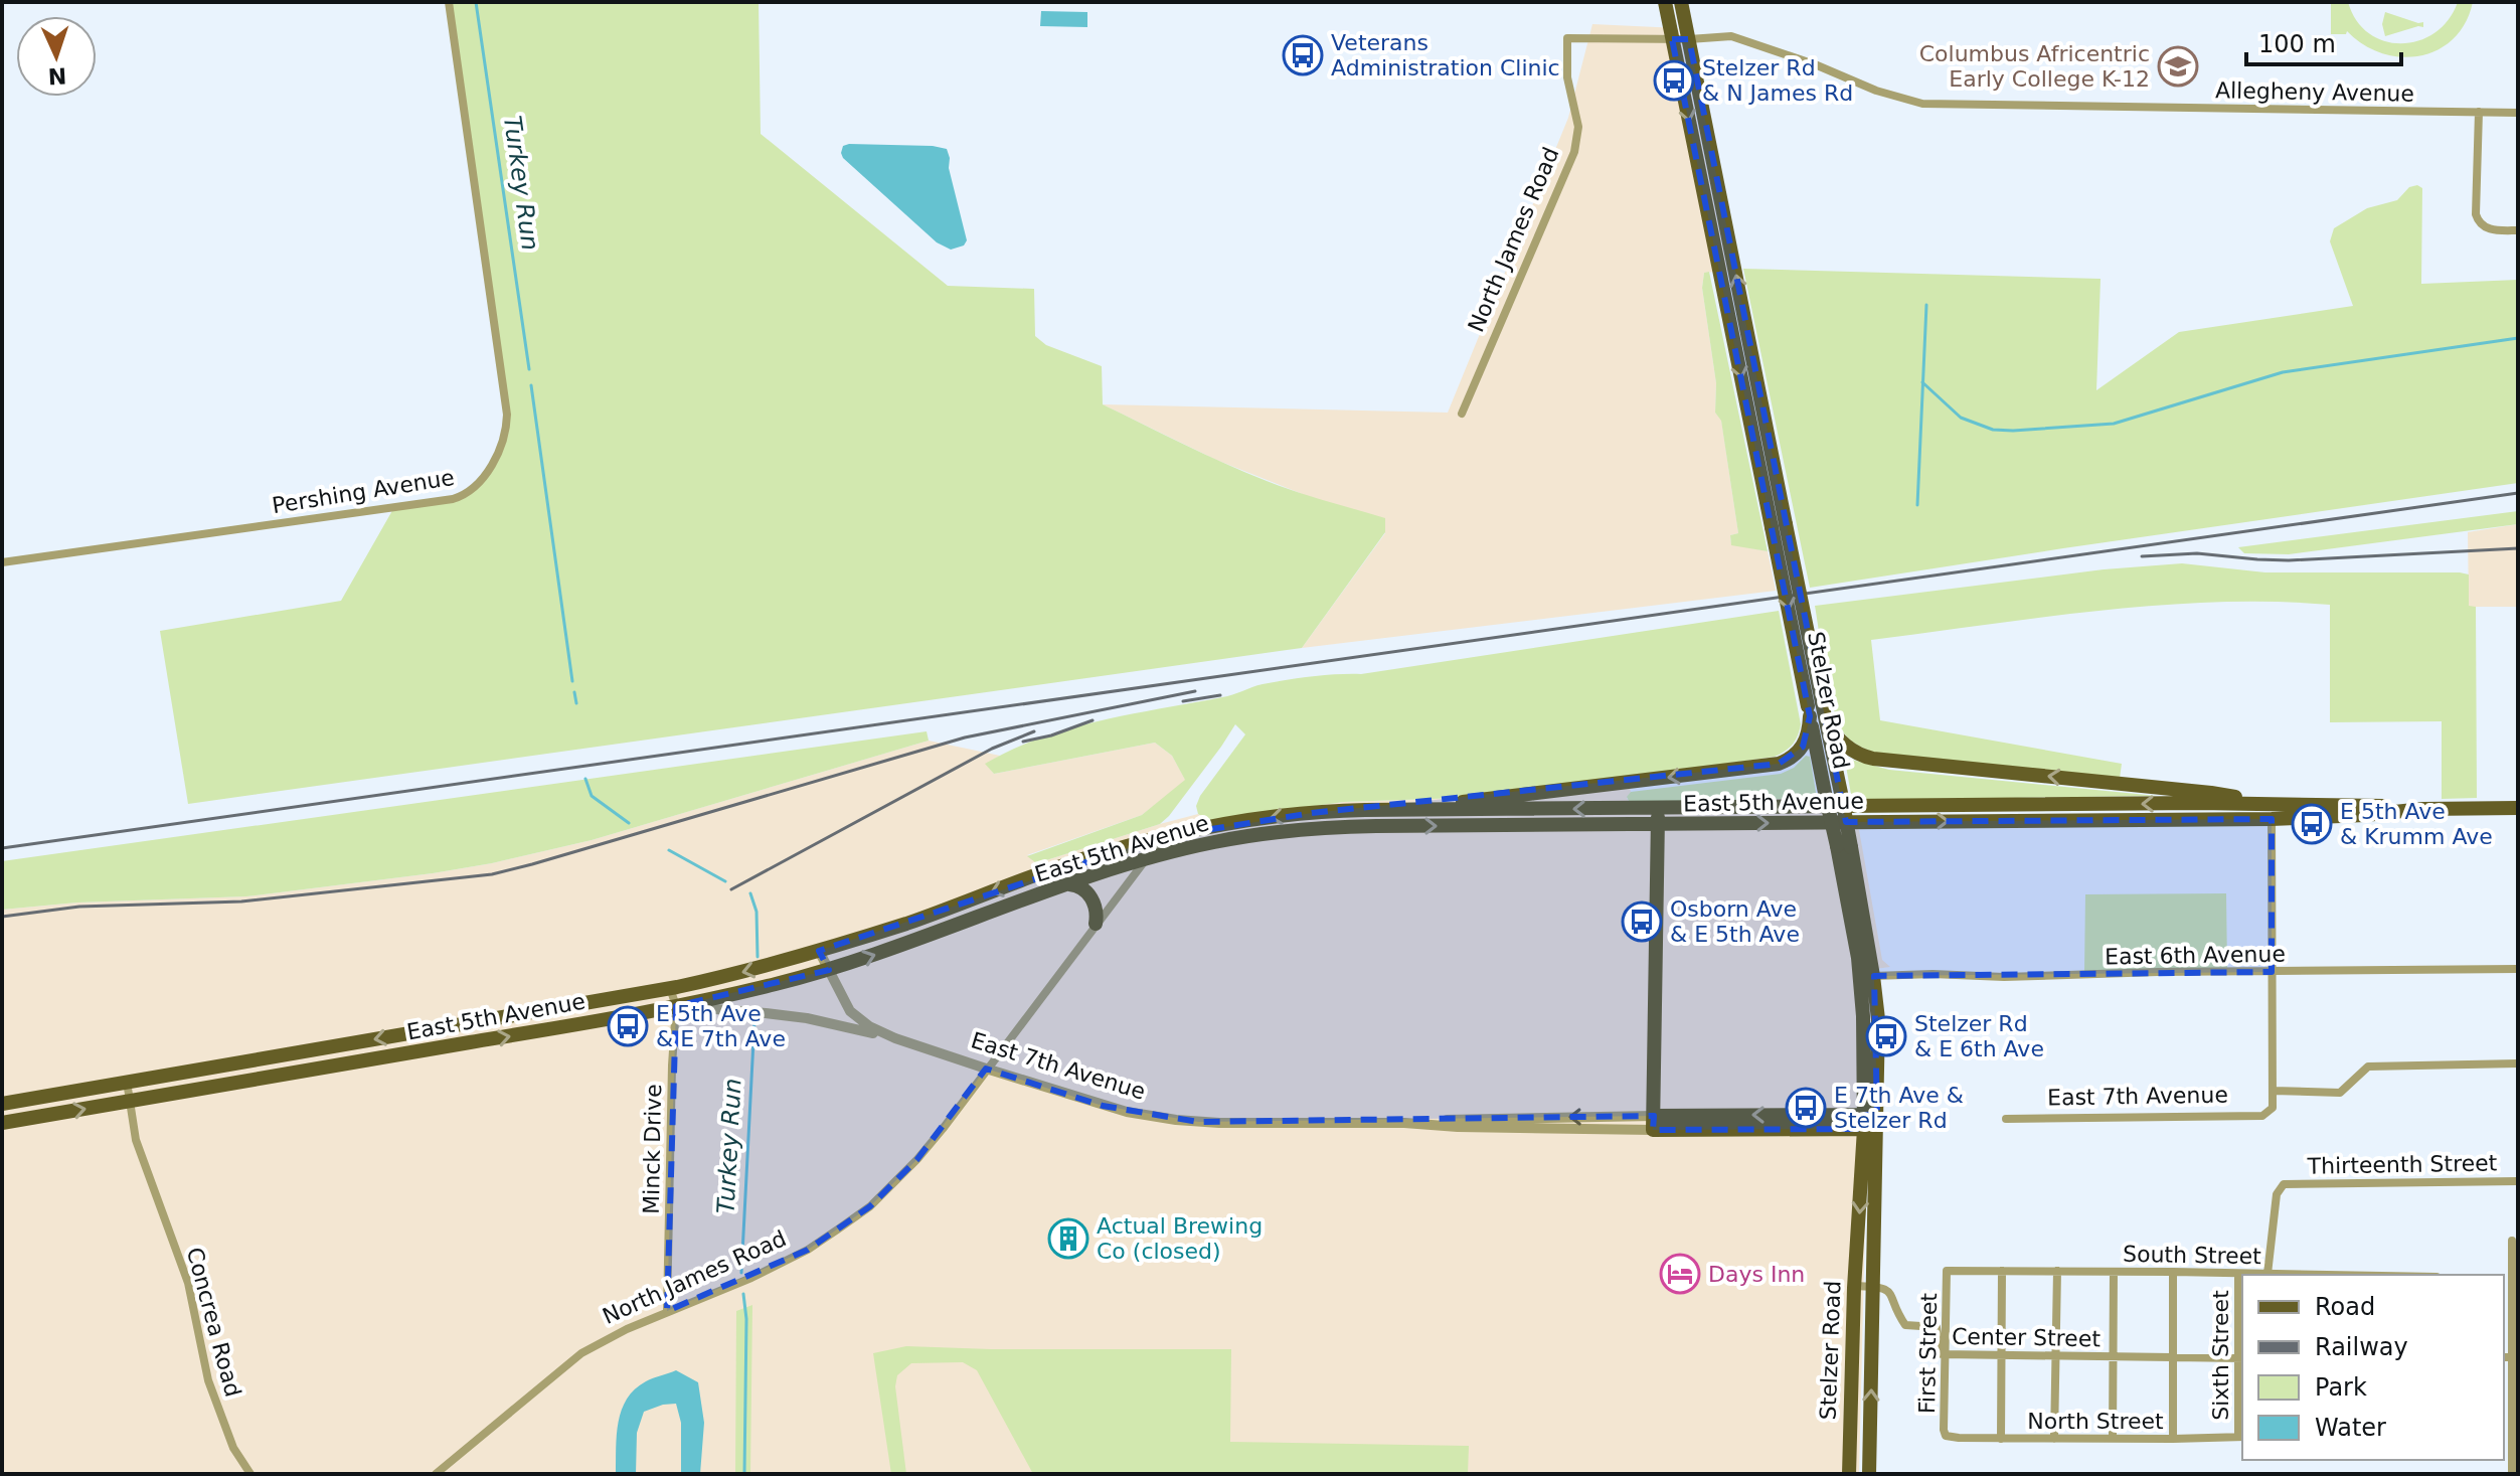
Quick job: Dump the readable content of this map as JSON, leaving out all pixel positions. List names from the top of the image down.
{
  "streets": {
    "main road": ["Stelzer Road", "East 5th Avenue", "East 7th Avenue"],
    "street": [
      "Allegheny Avenue",
      "North James Road",
      "Pershing Avenue",
      "East 6th Avenue",
      "Minck Drive",
      "Thirteenth Street",
      "South Street",
      "Concrea Road",
      "Center Street",
      "First Street",
      "Sixth Street",
      "North Street"
    ]
  },
  "crossings": [
    ["Allegheny Avenue", "North James Road"],
    ["Allegheny Avenue", "Stelzer Road"],
    ["North James Road", "Stelzer Road"],
    ["North James Road", "East 5th Avenue"],
    ["North James Road", "East 7th Avenue"],
    ["North James Road", "Minck Drive"],
    ["Stelzer Road", "East 6th Avenue"],
    ["Stelzer Road", "East 7th Avenue"],
    ["Stelzer Road", "Center Street"],
    ["East 5th Avenue", "East 7th Avenue"],
    ["East 5th Avenue", "Minck Drive"],
    ["East 5th Avenue", "Concrea Road"],
    ["East 7th Avenue", "Minck Drive"],
    ["Thirteenth Street", "South Street"],
    ["South Street", "First Street"],
    ["South Street", "Sixth Street"],
    ["Center Street", "First Street"],
    ["Center Street", "Sixth Street"],
    ["First Street", "North Street"],
    ["Sixth Street", "North Street"]
  ],
  "water": ["Turkey Run"],
  "places": {
    "bus stop": [
      "Veterans Administration Clinic",
      "Stelzer Rd & N James Rd",
      "E 5th Ave & Krumm Ave",
      "Osborn Ave & E 5th Ave",
      "E 5th Ave & E 7th Ave",
      "Stelzer Rd & E 6th Ave",
      "E 7th Ave & Stelzer Rd"
    ],
    "school or university": ["Columbus Africentric Early College K-12"],
    "building": ["Actual Brewing Co (closed)"],
    "hotel": ["Days Inn"]
  },
  "legend": [
    "Road",
    "Railway",
    "Park",
    "Water"
  ],
  "scale_bar": "100 m",
  "north": "bottom"
}
